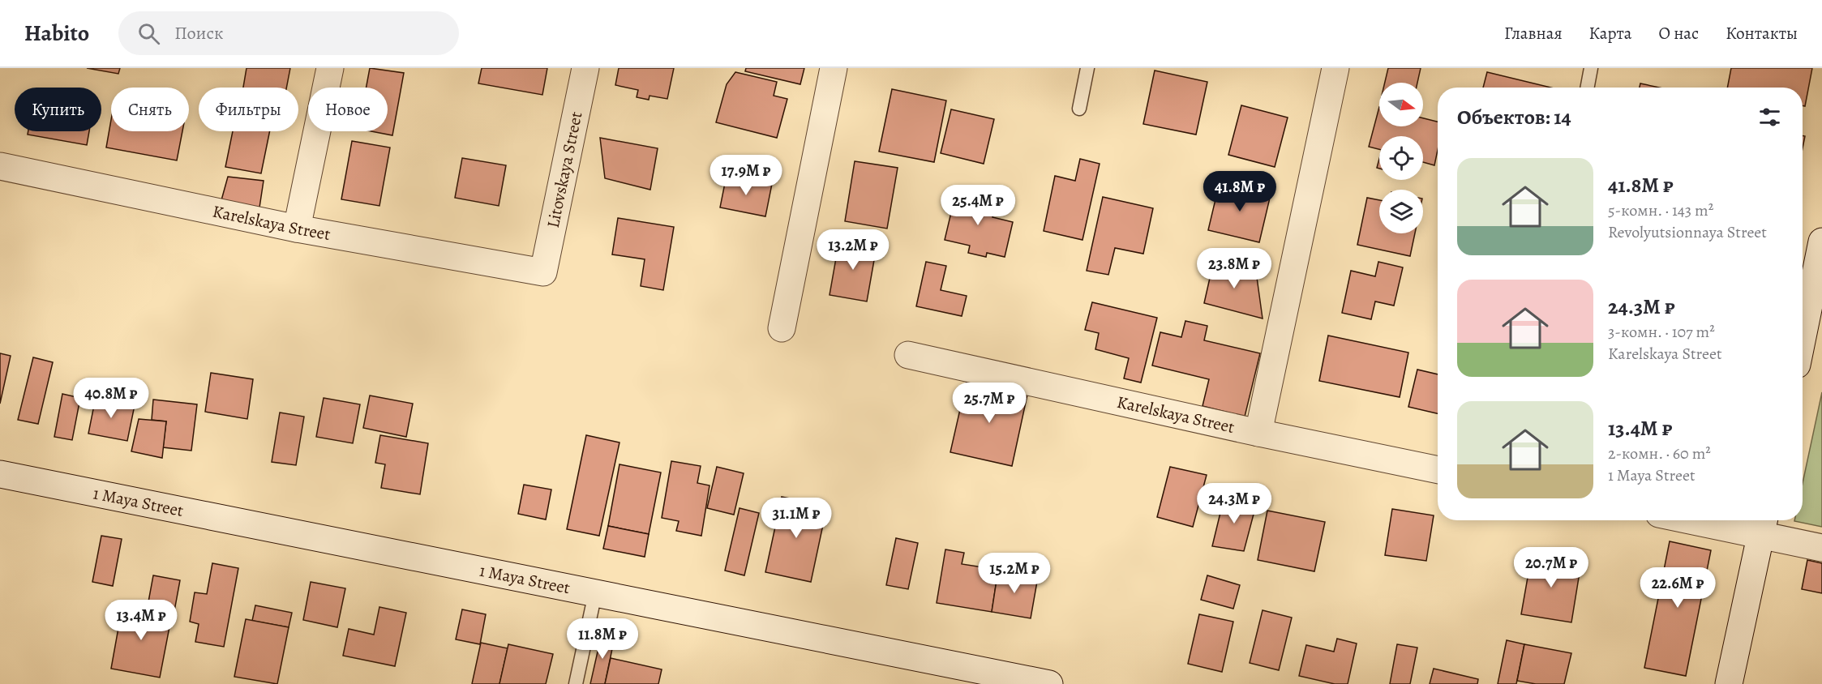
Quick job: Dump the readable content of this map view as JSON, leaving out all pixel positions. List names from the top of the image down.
{
  "streets": {
    "street": ["Litovskaya Street", "Karelskaya Street", "1 Maya Street"]
  },
  "crossings": [
    ["Litovskaya Street", "Karelskaya Street"]
  ],
  "north": "right",
  "page": {
    "header": "Habito",
    "search": "Поиск",
    "nav": [
      "Главная",
      "Карта",
      "О нас",
      "Контакты"
    ],
    "chip": [
      "Купить",
      "Снять",
      "Фильтры",
      "Новое"
    ],
    "heading": "Объектов: 14",
    "list": [
      {
        "name": "41.8M ₽",
        "note": "5-комн. · 143 m² · Revolyutsionnaya Street"
      },
      {
        "name": "24.3M ₽",
        "note": "3-комн. · 107 m² · Karelskaya Street"
      },
      {
        "name": "13.4M ₽",
        "note": "2-комн. · 60 m² · 1 Maya Street"
      }
    ],
    "price": [
      "17.9M ₽",
      "41.8M ₽",
      "25.4M ₽",
      "13.2M ₽",
      "23.8M ₽",
      "40.8M ₽",
      "25.7M ₽",
      "24.3M ₽",
      "31.1M ₽",
      "20.7M ₽",
      "15.2M ₽",
      "22.6M ₽",
      "13.4M ₽",
      "11.8M ₽"
    ]
  }
}
